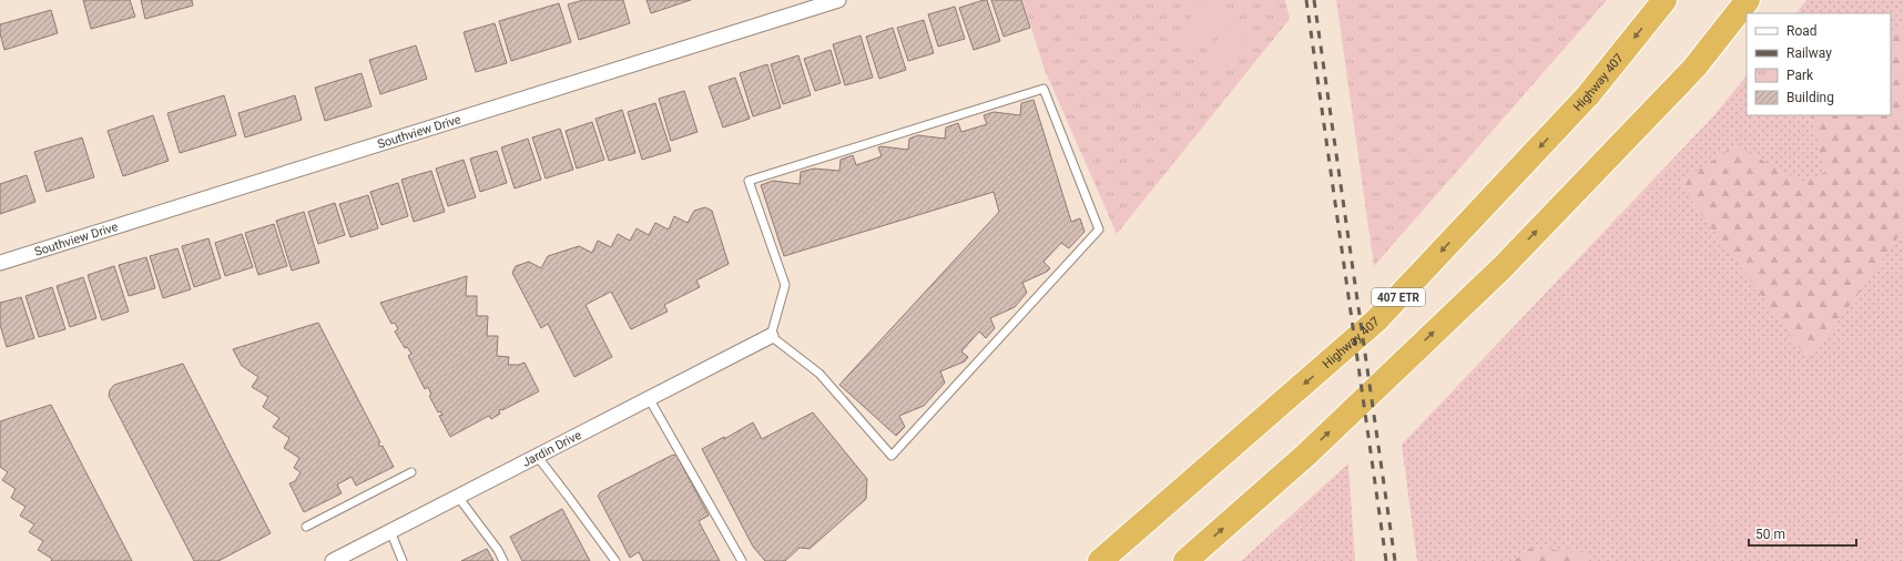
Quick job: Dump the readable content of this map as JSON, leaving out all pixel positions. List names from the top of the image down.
{
  "streets": {
    "highway": ["Highway 407", "407 ETR"],
    "street": ["Southview Drive", "Jardin Drive"]
  },
  "legend": [
    "Road",
    "Railway",
    "Park",
    "Building"
  ],
  "scale_bar": "50 m"
}
